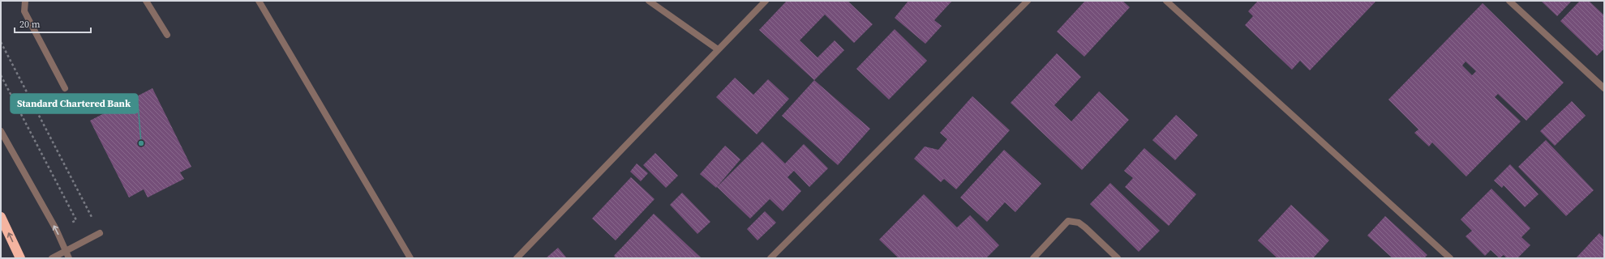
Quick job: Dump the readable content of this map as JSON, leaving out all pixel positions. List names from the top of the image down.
{
  "places": ["Standard Chartered Bank"],
  "scale_bar": "20 m"
}
